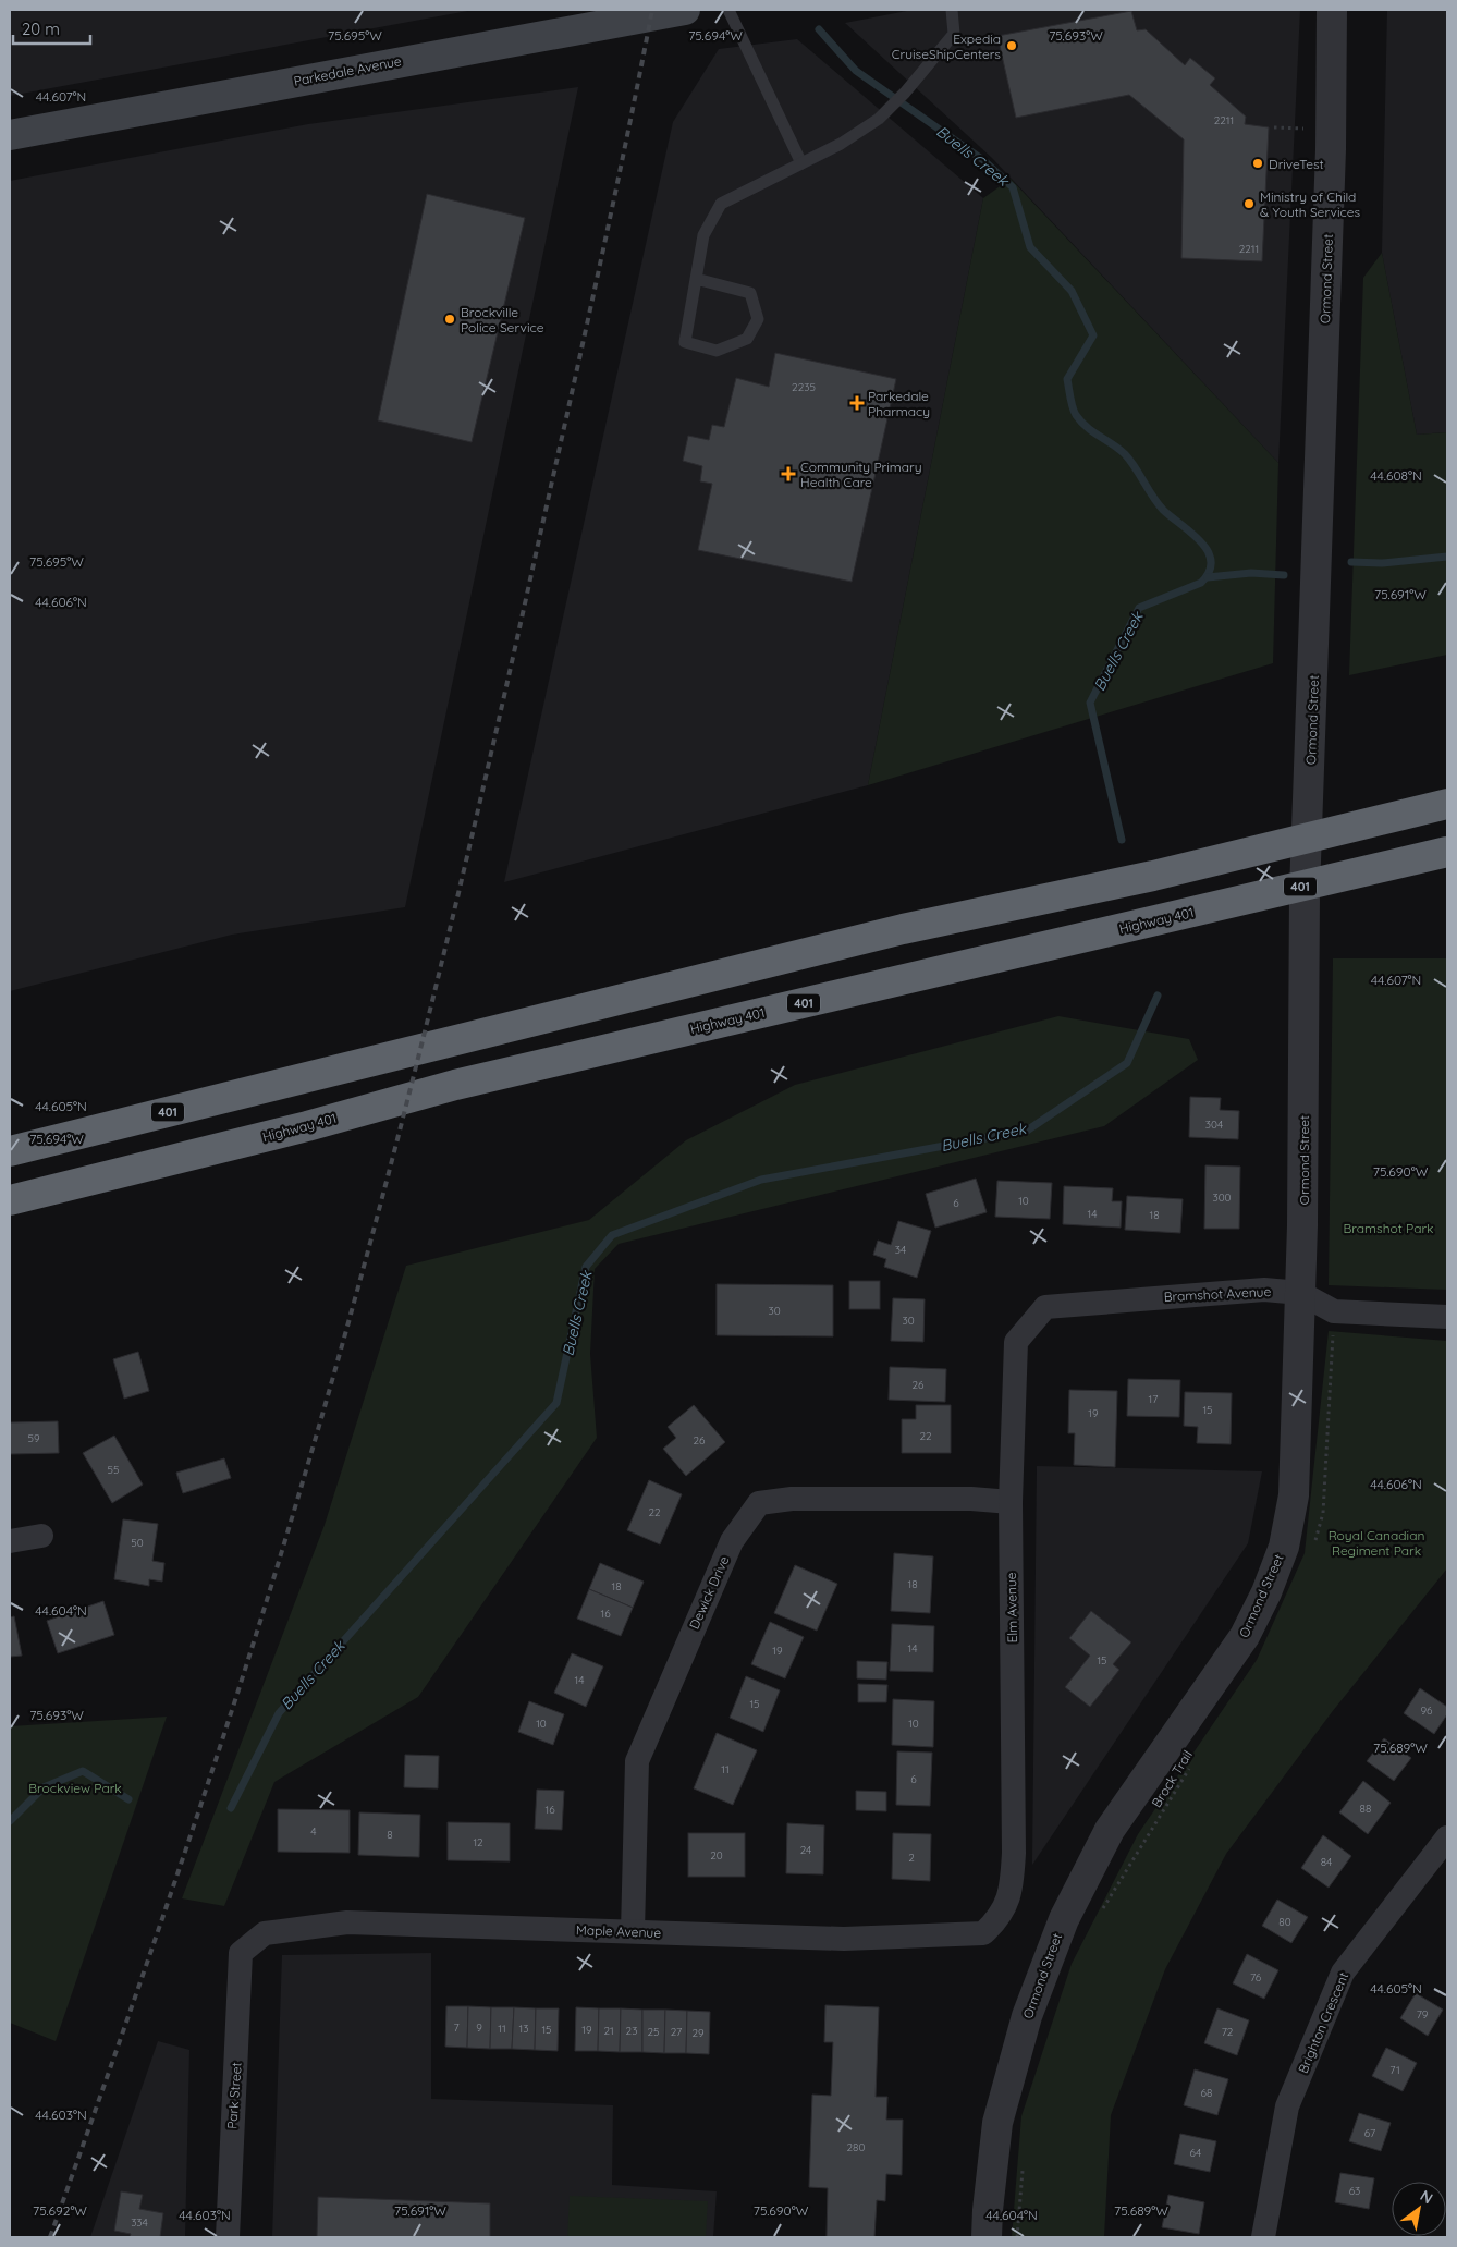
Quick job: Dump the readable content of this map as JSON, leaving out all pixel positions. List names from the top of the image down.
{
  "streets": {
    "highway": ["401", "Highway 401"],
    "main road": ["Parkedale Avenue"],
    "street": [
      "Ormond Street",
      "Bramshot Avenue",
      "Dewick Drive",
      "Elm Avenue",
      "Maple Avenue",
      "Brighton Crescent",
      "Park Street"
    ],
    "path": ["Brock Trail"]
  },
  "crossings": [
    ["Ormond Street", "Bramshot Avenue"],
    ["Bramshot Avenue", "Elm Avenue"],
    ["Dewick Drive", "Elm Avenue"],
    ["Dewick Drive", "Maple Avenue"],
    ["Elm Avenue", "Maple Avenue"],
    ["Maple Avenue", "Park Street"]
  ],
  "water": ["Buells Creek"],
  "parks": ["Bramshot Park", "Royal Canadian Regiment Park", "Brockview Park"],
  "places": {
    "other": [
      "Expedia CruiseShipCenters",
      "DriveTest",
      "Ministry of Child & Youth Services",
      "Brockville Police Service"
    ],
    "health": ["Parkedale Pharmacy", "Community Primary Health Care"]
  },
  "house_numbers": [
    "2211",
    "2211",
    "2235",
    "304",
    "300",
    "10",
    "6",
    "14",
    "18",
    "34",
    "30",
    "30",
    "26",
    "17",
    "15",
    "19",
    "22",
    "59",
    "26",
    "55",
    "22",
    "50",
    "18",
    "18",
    "16",
    "14",
    "19",
    "15",
    "14",
    "15",
    "96",
    "10",
    "10",
    "11",
    "6",
    "88",
    "16",
    "4",
    "8",
    "12",
    "24",
    "20",
    "2",
    "84",
    "80",
    "76",
    "79",
    "7",
    "9",
    "11",
    "13",
    "15",
    "19",
    "21",
    "23",
    "25",
    "27",
    "72",
    "29",
    "71",
    "68",
    "67",
    "280",
    "64",
    "63",
    "334"
  ],
  "scale_bar": "20 m",
  "north": "top right",
  "coordinates": [
    "75.695°W",
    "75.694°W",
    "75.693°W",
    "44.607°N",
    "44.608°N",
    "75.691°W",
    "44.606°N",
    "44.605°N",
    "75.690°W",
    "44.604°N",
    "75.689°W",
    "44.603°N",
    "75.692°W"
  ]
}
